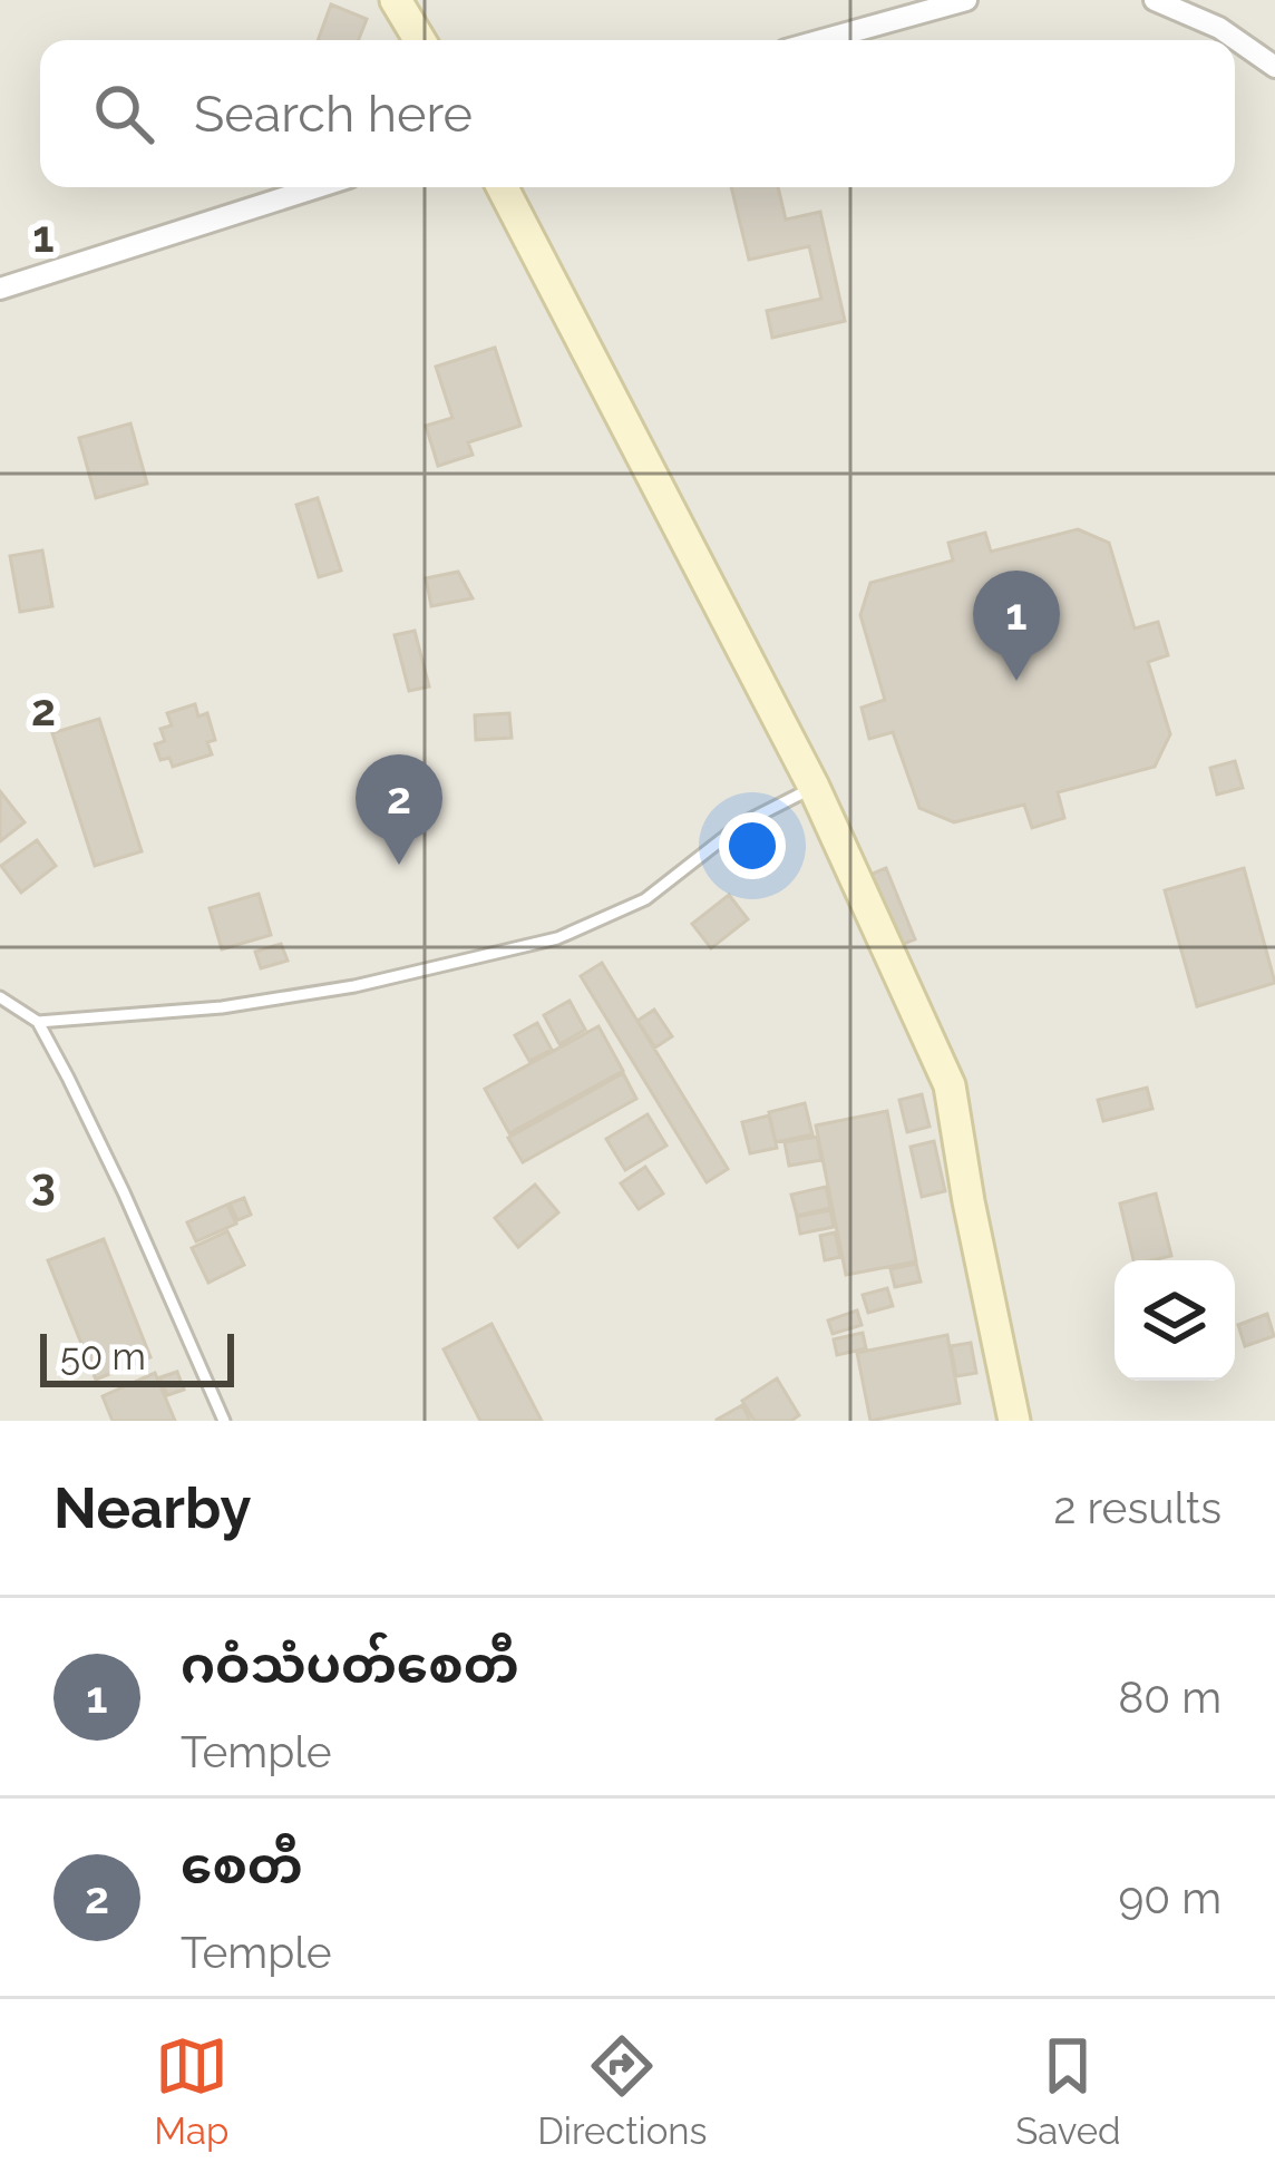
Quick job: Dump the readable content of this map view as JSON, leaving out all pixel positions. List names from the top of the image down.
{
  "scale_bar": "50 m",
  "page": {
    "search": "Search here",
    "pins": ["1", "2"],
    "scale": "50 m",
    "heading": ["Nearby", "2 results"],
    "list": [
      {
        "mark": "1",
        "name": "ဂဝံသံပတ်စေတီ",
        "note": "Temple",
        "value": "80 m"
      },
      {
        "mark": "2",
        "name": "စေတီ",
        "note": "Temple",
        "value": "90 m"
      }
    ],
    "nav": ["Map", "Directions", "Saved"]
  },
  "grid": {
    "rows": ["1", "2", "3"]
  }
}
